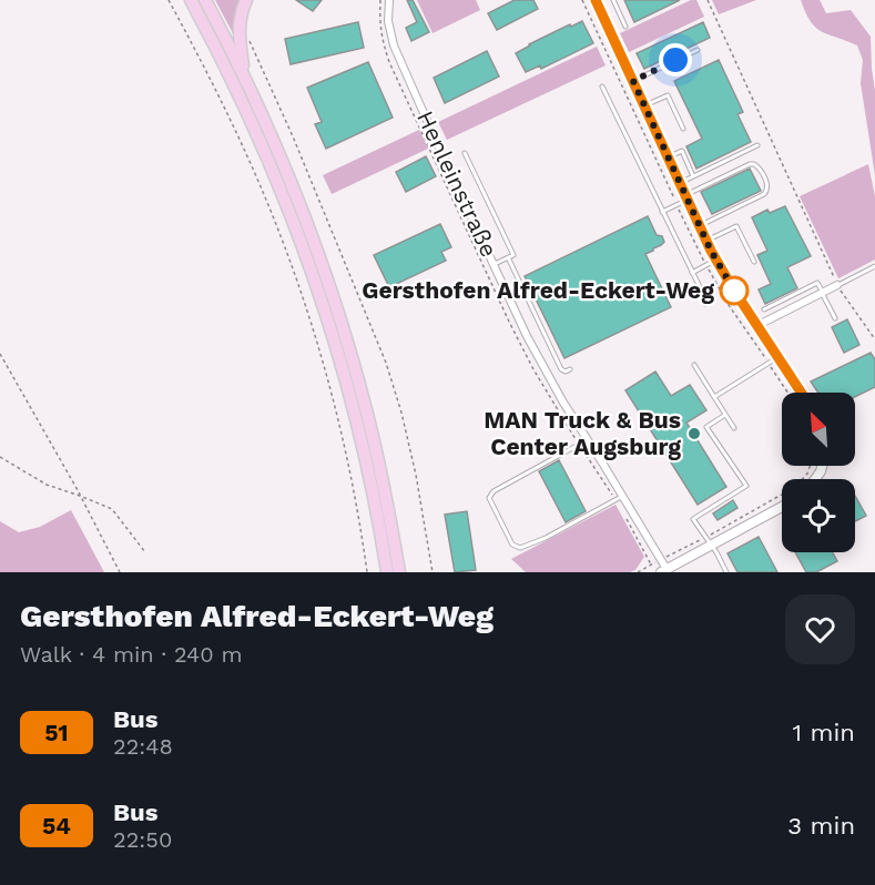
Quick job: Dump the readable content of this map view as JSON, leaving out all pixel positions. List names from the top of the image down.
{
  "streets": {
    "street": ["Henleinstraße"]
  },
  "places": ["Gersthofen Alfred-Eckert-Weg", "MAN Truck & Bus Center Augsburg"],
  "lines": ["bus line 51"],
  "north": "top left",
  "page": {
    "heading": ["Gersthofen Alfred-Eckert-Weg", "Walk · 4 min · 240 m"],
    "list": [
      {
        "mark": "51",
        "name": "Bus",
        "note": "22:48",
        "value": "1 min"
      },
      {
        "mark": "54",
        "name": "Bus",
        "note": "22:50",
        "value": "3 min"
      }
    ]
  }
}
